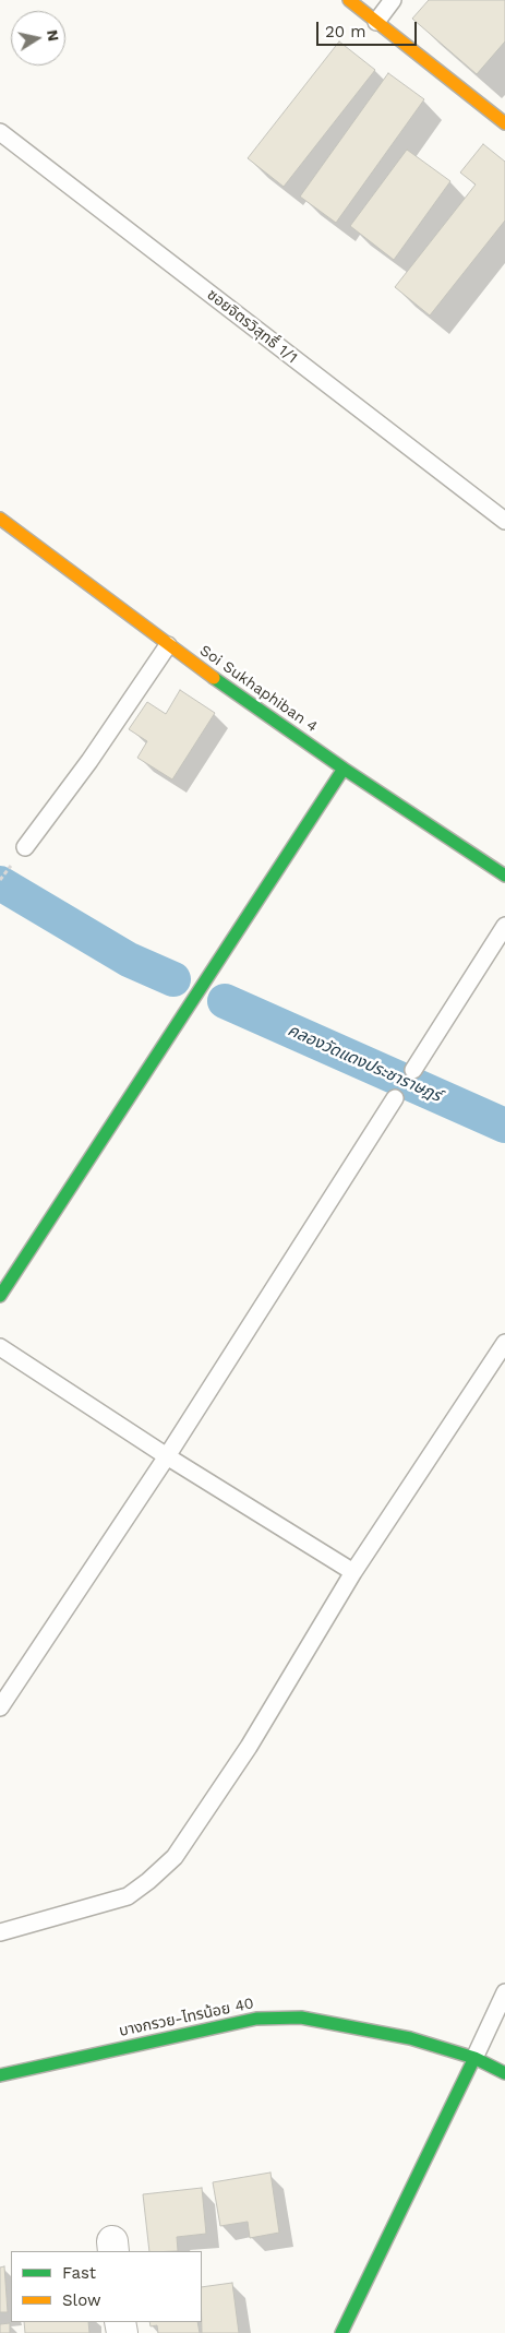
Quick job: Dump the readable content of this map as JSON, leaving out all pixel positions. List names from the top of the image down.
{
  "streets": {
    "street": ["Soi Sukhaphiban 4", "บางกรวย-ไทรน้อย 40"],
    "lane": ["ซอยจิตรวิสุทธื์ 1/1"]
  },
  "water": ["คลองวัดแดงประชาราษฎร์"],
  "legend": ["Fast", "Slow"],
  "scale_bar": "20 m",
  "north": "right"
}
